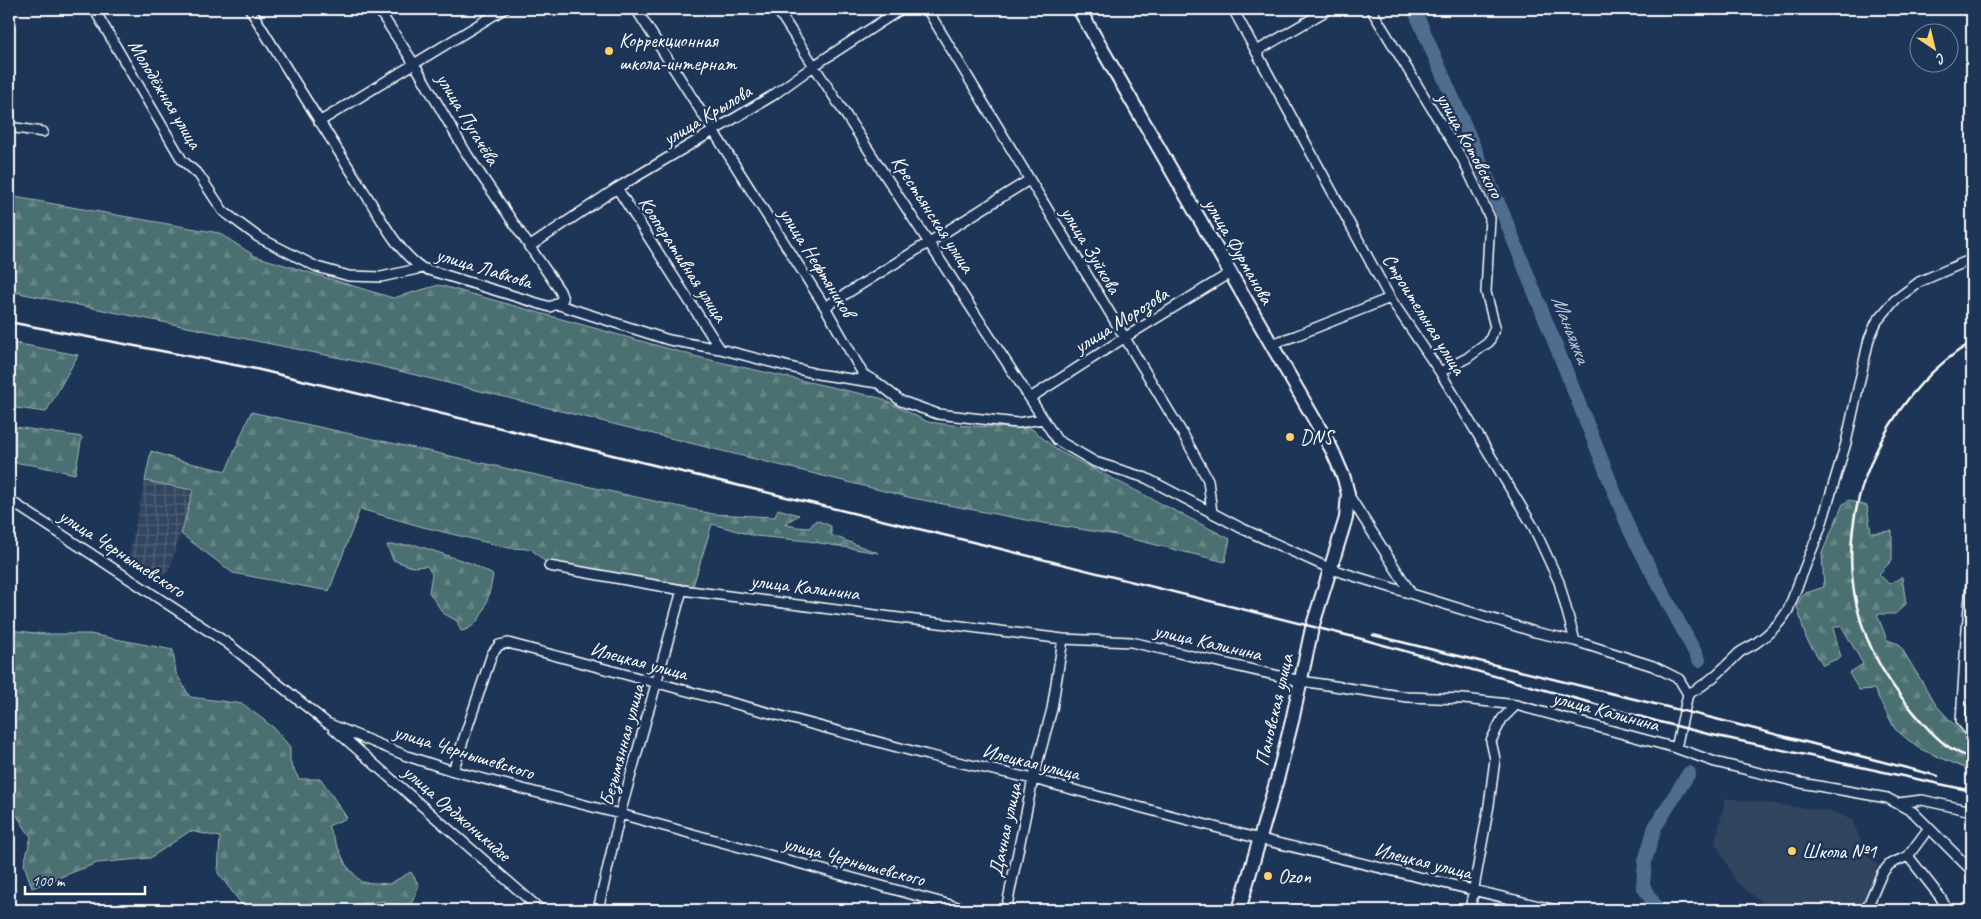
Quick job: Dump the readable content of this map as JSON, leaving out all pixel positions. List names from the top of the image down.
{
  "streets": {
    "main road": ["улица Фурманова", "Пановская улица"],
    "street": [
      "Молодёжная улица",
      "улица Крылова",
      "улица Пугачёва",
      "улица Котовского",
      "Крестьянская улица",
      "улица Зуйкова",
      "Кооперативная улица",
      "улица Нефтяников",
      "улица Лавкова",
      "Строительная улица",
      "улица Морозова",
      "улица Чернышевского",
      "улица Калинина",
      "Илецкая улица",
      "Безымянная улица",
      "улица Орджоникидзе",
      "Дачная улица"
    ]
  },
  "crossings": [
    ["Молодёжная улица", "улица Лавкова"],
    ["улица Крылова", "улица Пугачёва"],
    ["улица Крылова", "Крестьянская улица"],
    ["улица Крылова", "Кооперативная улица"],
    ["улица Крылова", "улица Нефтяников"],
    ["улица Пугачёва", "улица Лавкова"],
    ["улица Котовского", "Строительная улица"],
    ["Крестьянская улица", "улица Зуйкова"],
    ["Крестьянская улица", "улица Нефтяников"],
    ["Крестьянская улица", "улица Морозова"],
    ["улица Зуйкова", "улица Морозова"],
    ["улица Фурманова", "улица Морозова"],
    ["улица Фурманова", "Пановская улица"],
    ["Кооперативная улица", "улица Лавкова"],
    ["улица Нефтяников", "улица Лавкова"],
    ["улица Чернышевского", "Илецкая улица"],
    ["улица Чернышевского", "Безымянная улица"],
    ["улица Чернышевского", "улица Орджоникидзе"],
    ["улица Калинина", "Пановская улица"],
    ["улица Калинина", "Безымянная улица"],
    ["улица Калинина", "Дачная улица"],
    ["Илецкая улица", "Пановская улица"],
    ["Илецкая улица", "Безымянная улица"],
    ["Илецкая улица", "Дачная улица"]
  ],
  "water": ["Маньяжка"],
  "places": [
    "Коррекционная школа-интернат",
    "DNS",
    "Школа №1",
    "Ozon"
  ],
  "scale_bar": "100 m",
  "north": "bottom right"
}
